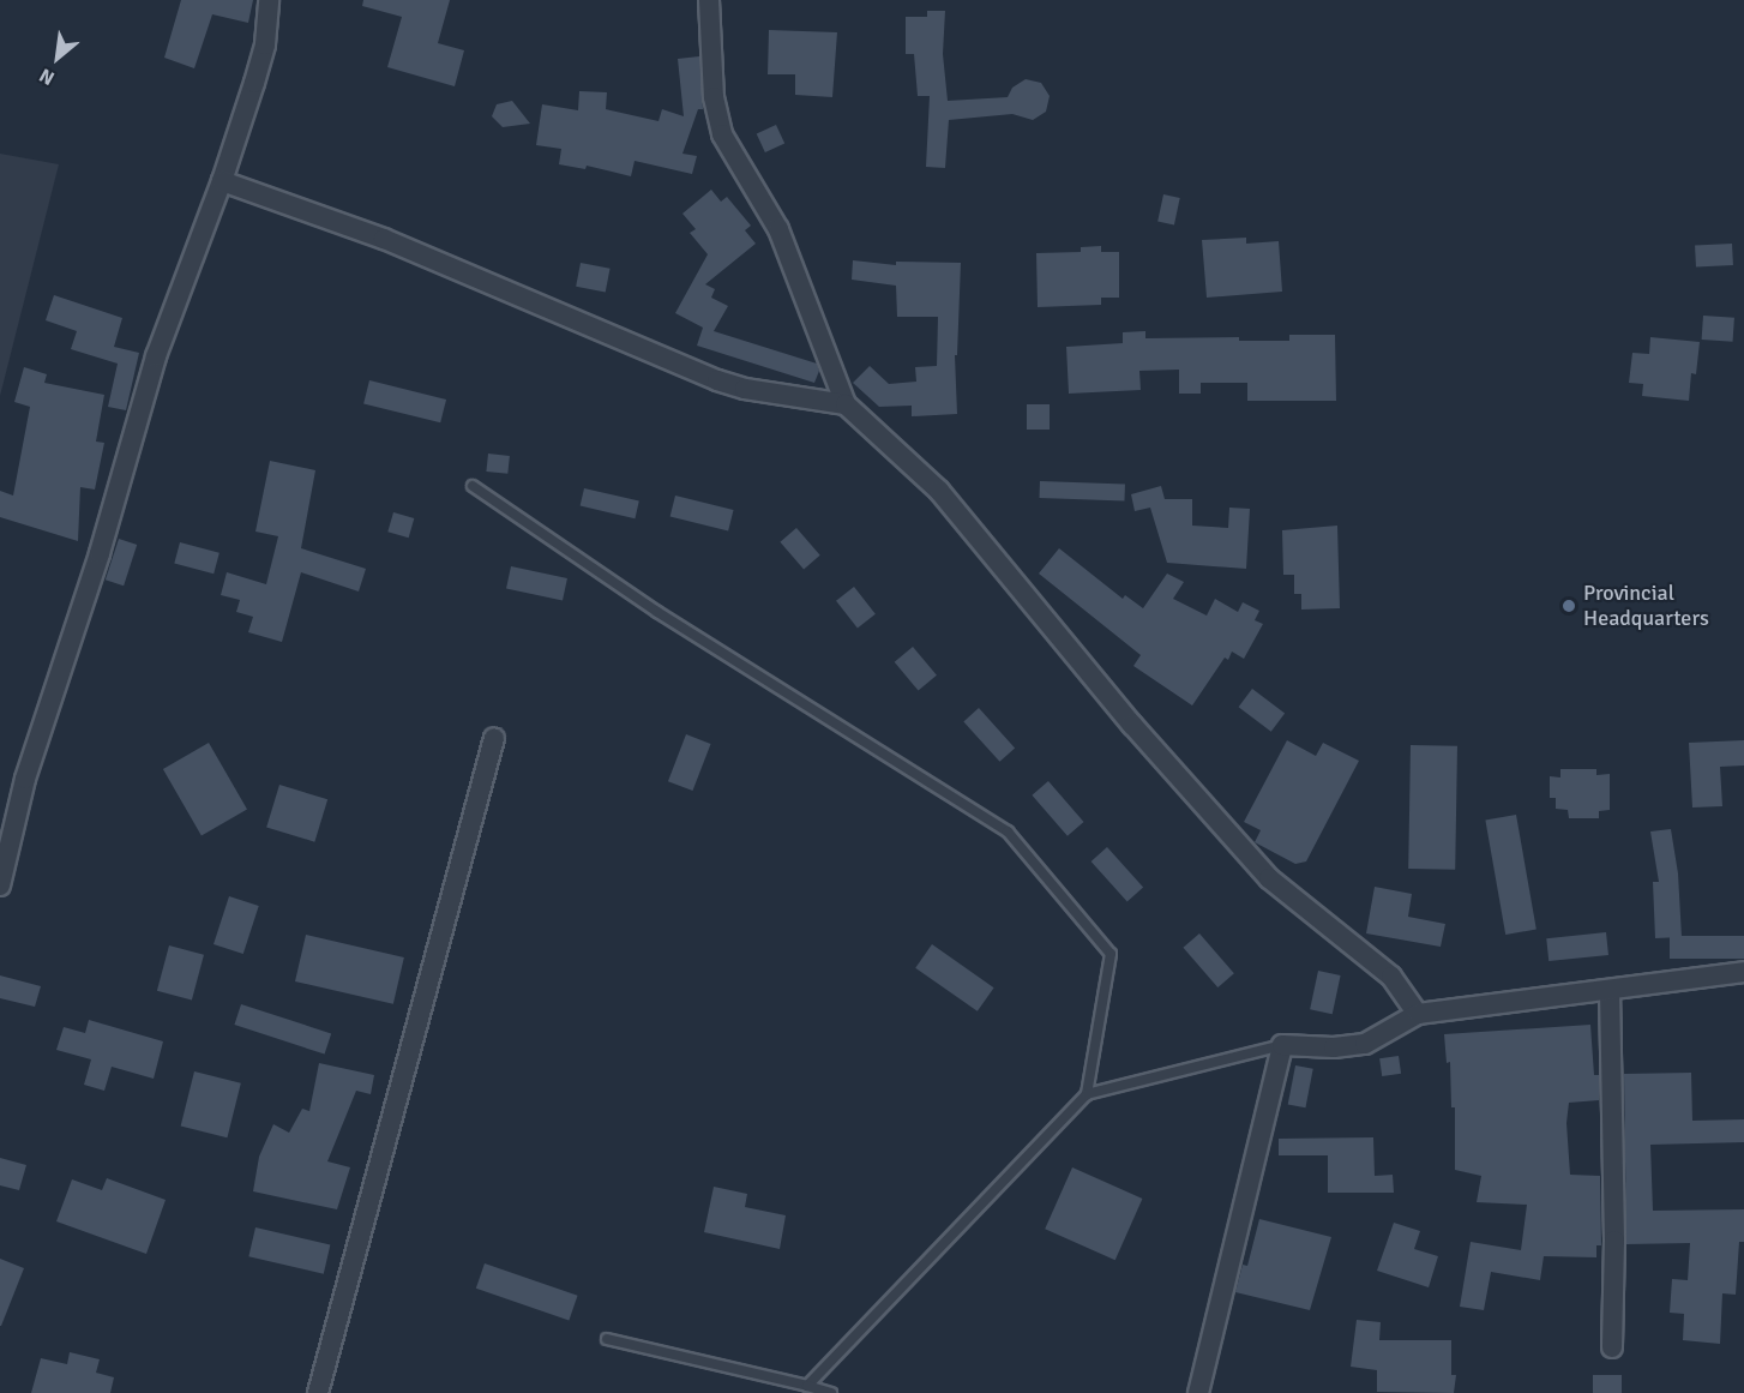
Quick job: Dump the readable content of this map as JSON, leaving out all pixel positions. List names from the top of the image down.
{
  "places": ["Provincial Headquarters"],
  "north": "bottom left"
}
